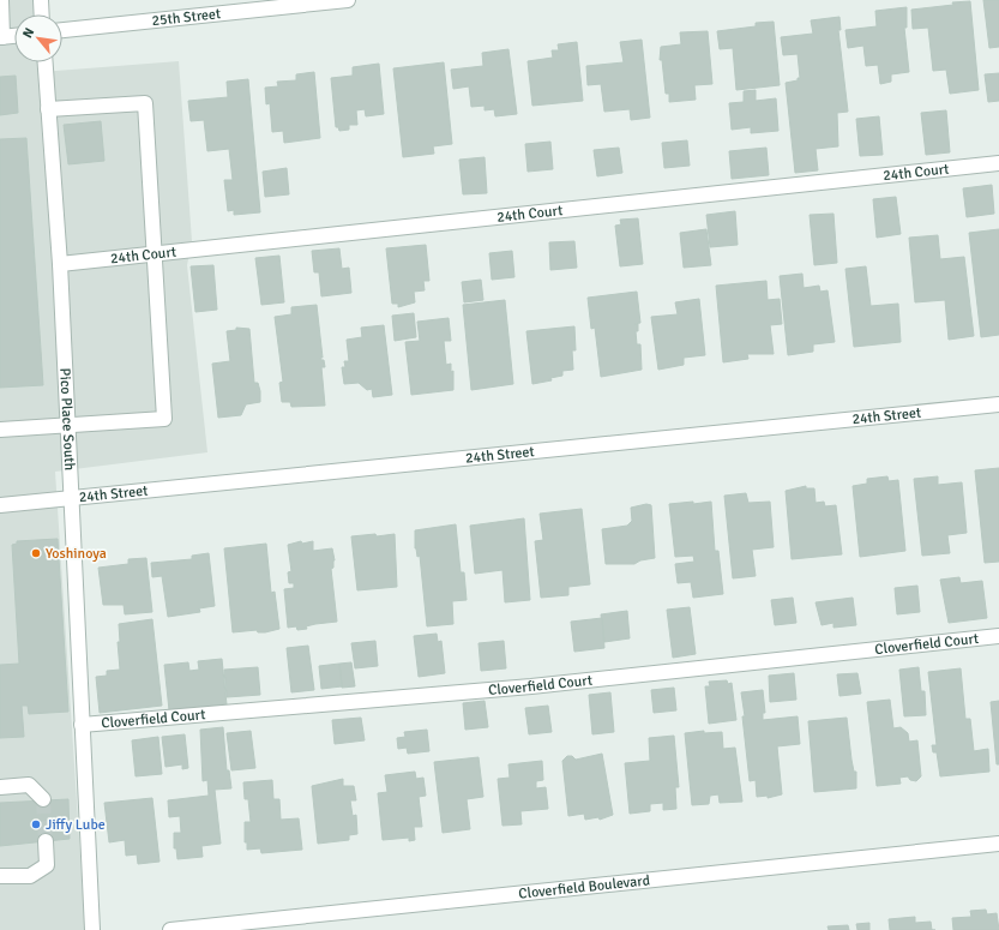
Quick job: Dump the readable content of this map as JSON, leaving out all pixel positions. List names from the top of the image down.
{
  "streets": {
    "street": [
      "25th Street",
      "24th Court",
      "24th Street",
      "Pico Place South",
      "Cloverfield Court",
      "Cloverfield Boulevard"
    ]
  },
  "crossings": [
    ["24th Court", "Pico Place South"],
    ["24th Street", "Pico Place South"],
    ["Pico Place South", "Cloverfield Court"]
  ],
  "places": ["Yoshinoya", "Jiffy Lube"],
  "north": "top left"
}
